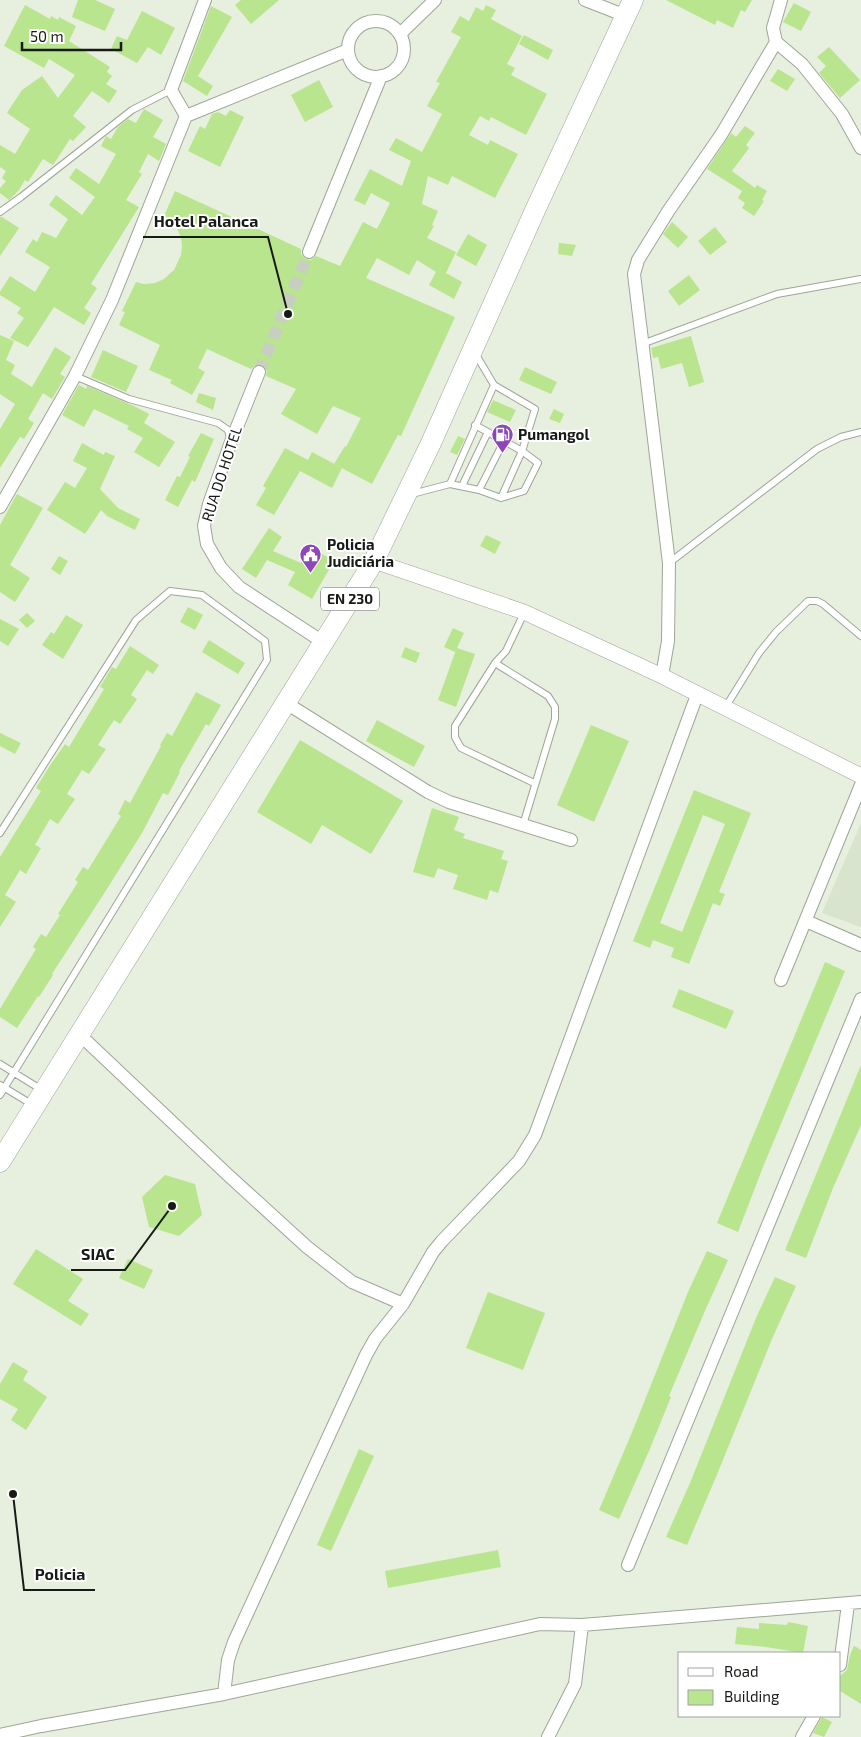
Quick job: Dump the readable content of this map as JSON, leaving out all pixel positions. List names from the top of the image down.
{
  "streets": {
    "main road": ["EN 230"],
    "street": ["RUA DO HOTEL"]
  },
  "crossings": [
    ["RUA DO HOTEL", "EN 230"]
  ],
  "places": {
    "other": ["Hotel Palanca", "SIAC", "Policia"],
    "fuel station": ["Pumangol"],
    "public building": ["Policia Judiciária"]
  },
  "legend": ["Road", "Building"],
  "scale_bar": "50 m"
}
